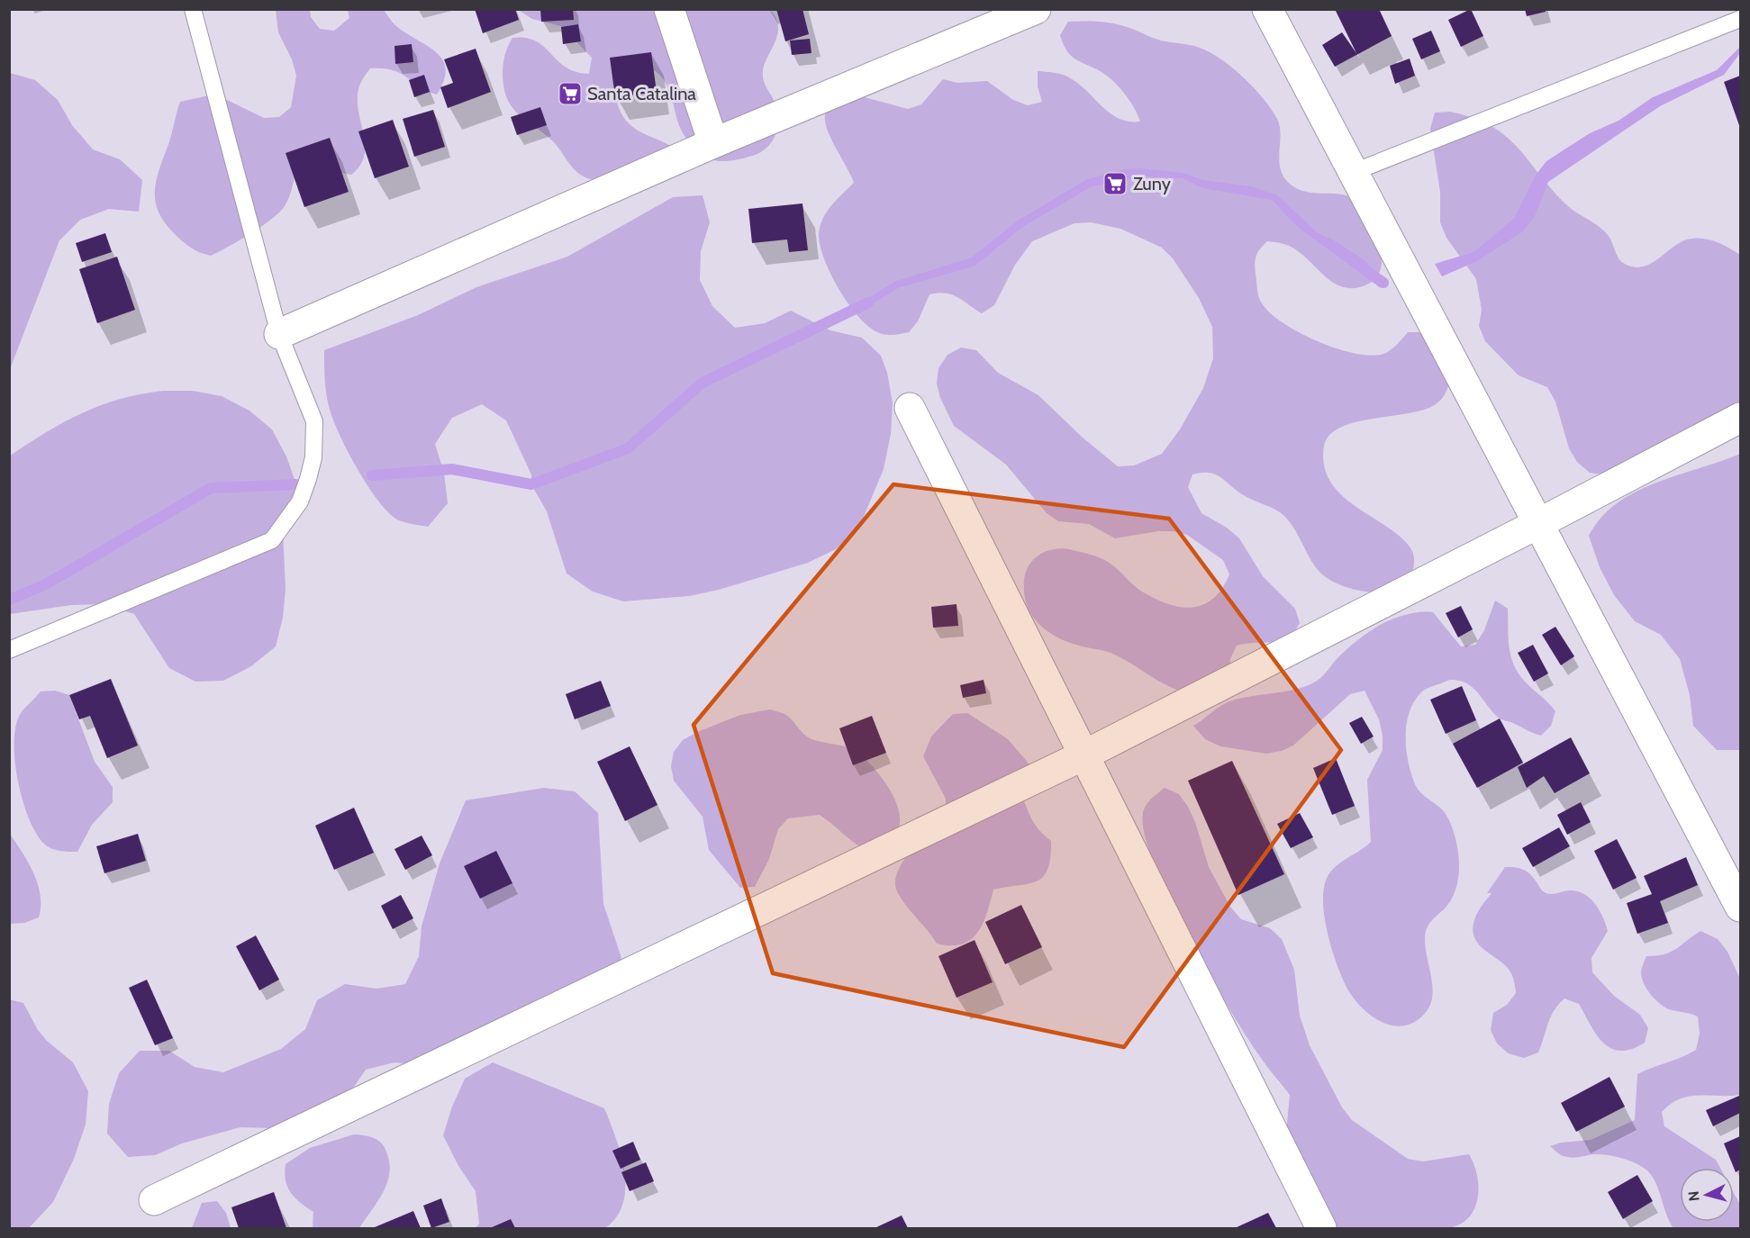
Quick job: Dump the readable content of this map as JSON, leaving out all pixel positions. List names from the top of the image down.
{
  "places": {
    "supermarket": ["Santa Catalina", "Zuny"]
  },
  "north": "left"
}
